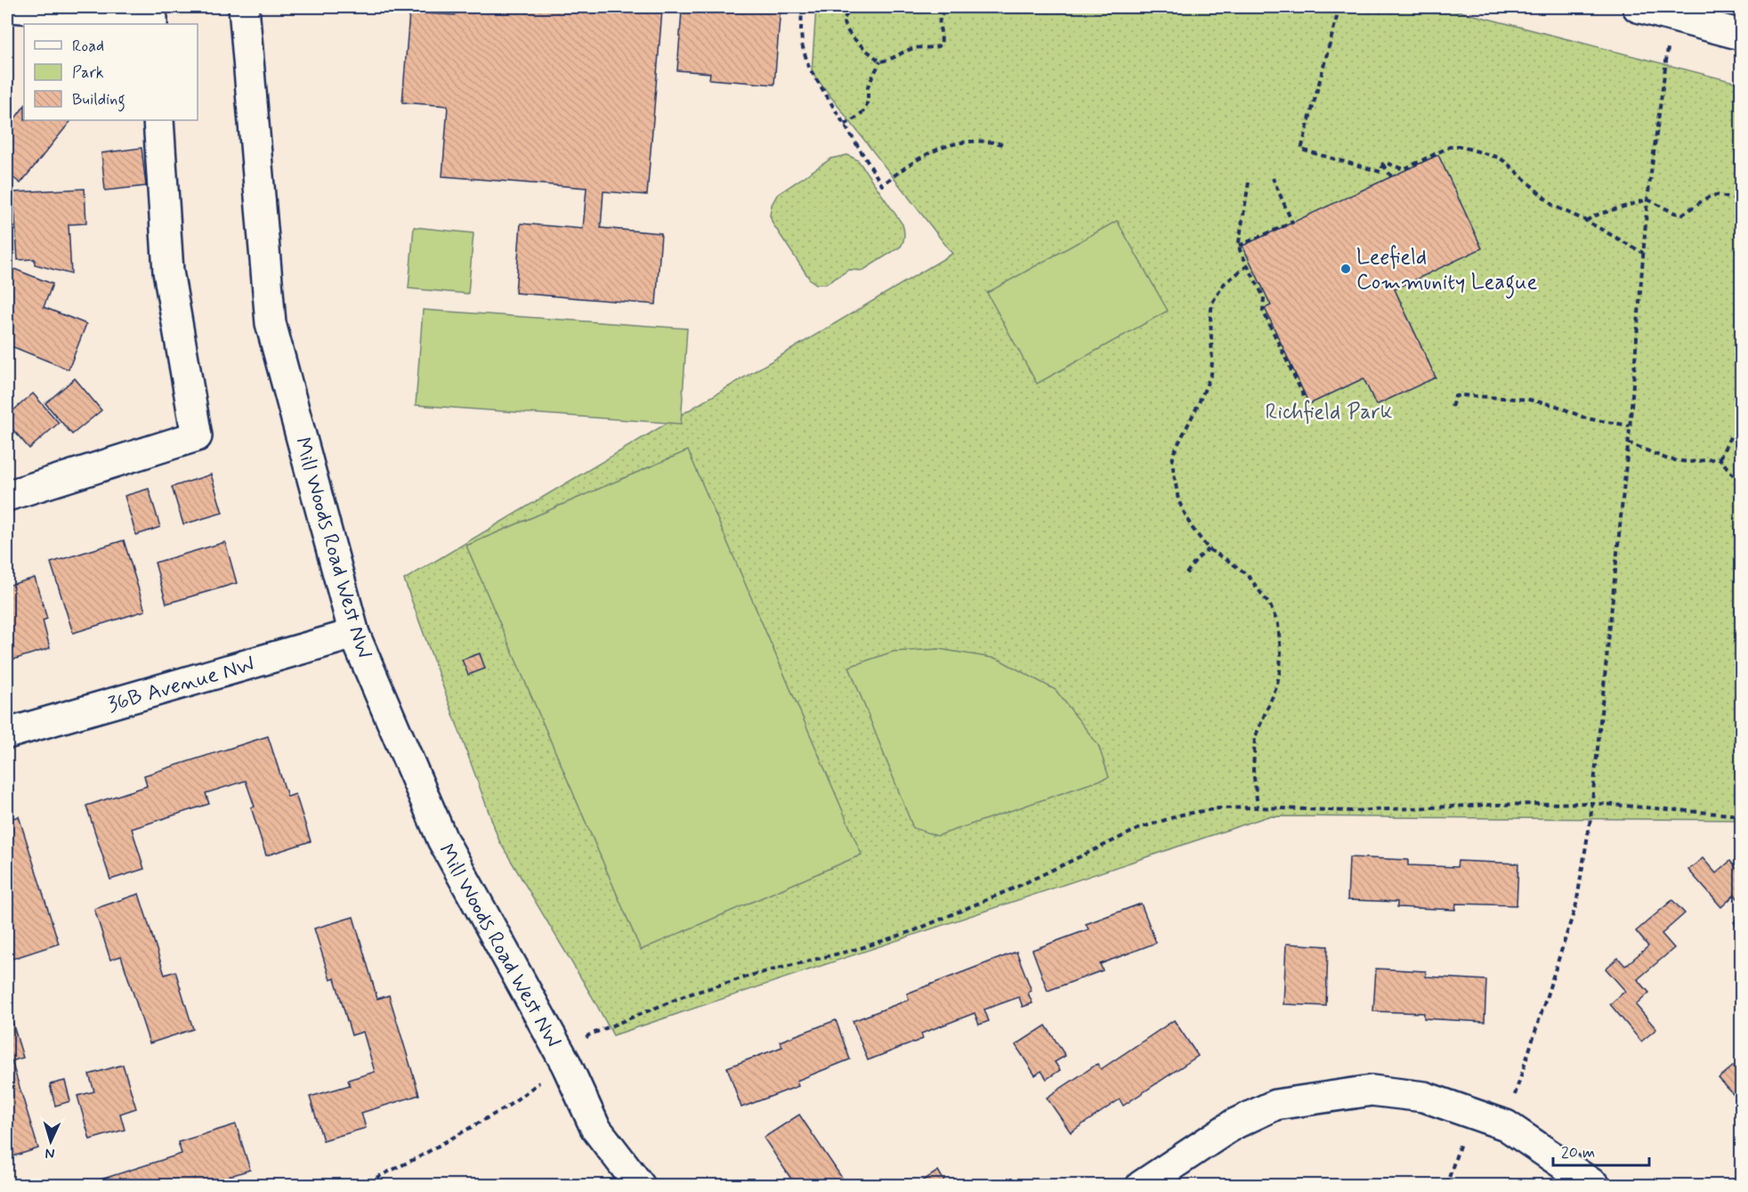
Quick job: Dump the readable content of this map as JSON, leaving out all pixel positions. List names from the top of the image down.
{
  "streets": {
    "street": ["Mill Woods Road West NW", "36B Avenue NW"]
  },
  "crossings": [
    ["Mill Woods Road West NW", "36B Avenue NW"]
  ],
  "parks": ["Richfield Park"],
  "places": ["Leefield Community League"],
  "legend": ["Road", "Park", "Building"],
  "scale_bar": "20 m",
  "north": "bottom"
}
